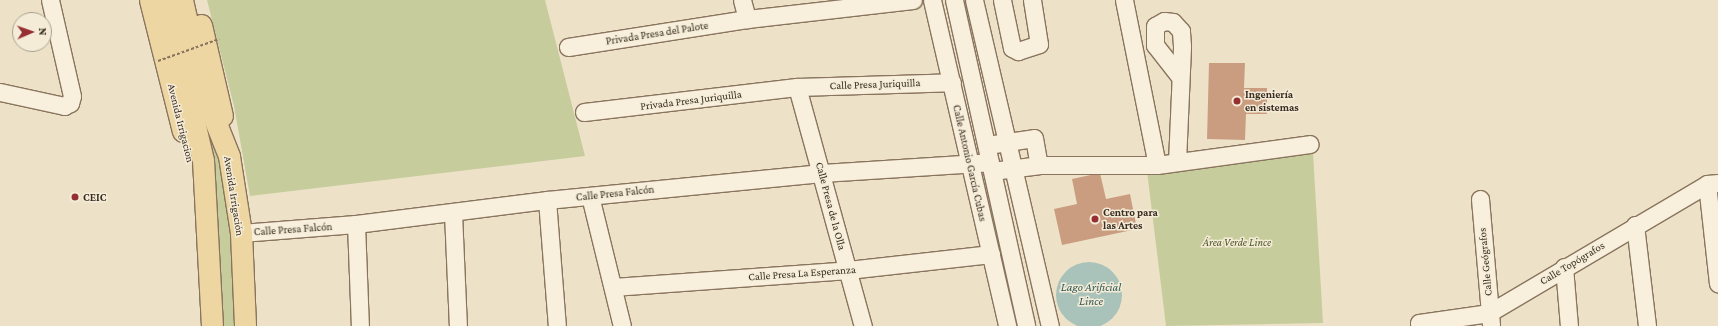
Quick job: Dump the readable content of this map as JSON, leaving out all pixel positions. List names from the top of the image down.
{
  "streets": {
    "main road": ["Avenida Irrigacion", "Avenida Irrigación"],
    "street": [
      "Privada Presa del Palote",
      "Calle Presa Juriquilla",
      "Privada Presa Juriquilla",
      "Calle Antonio García Cubas",
      "Calle Presa Falcón",
      "Calle Presa de la Olla",
      "Calle Geógrafos",
      "Calle Topógrafos",
      "Calle Presa La Esperanza"
    ]
  },
  "crossings": [
    ["Calle Presa Juriquilla", "Privada Presa Juriquilla"],
    ["Calle Presa Juriquilla", "Calle Antonio García Cubas"],
    ["Calle Presa Juriquilla", "Calle Presa de la Olla"],
    ["Privada Presa Juriquilla", "Calle Presa de la Olla"],
    ["Avenida Irrigacion", "Avenida Irrigación"],
    ["Calle Antonio García Cubas", "Calle Presa Falcón"],
    ["Calle Antonio García Cubas", "Calle Presa La Esperanza"],
    ["Calle Presa Falcón", "Avenida Irrigación"],
    ["Calle Presa Falcón", "Calle Presa de la Olla"],
    ["Calle Presa de la Olla", "Calle Presa La Esperanza"],
    ["Calle Geógrafos", "Calle Topógrafos"]
  ],
  "water": ["Lago Arificial Lince"],
  "parks": ["Área Verde Lince"],
  "places": ["Ingeniería en sistemas", "CEIC", "Centro para las Artes"],
  "north": "right"
}
